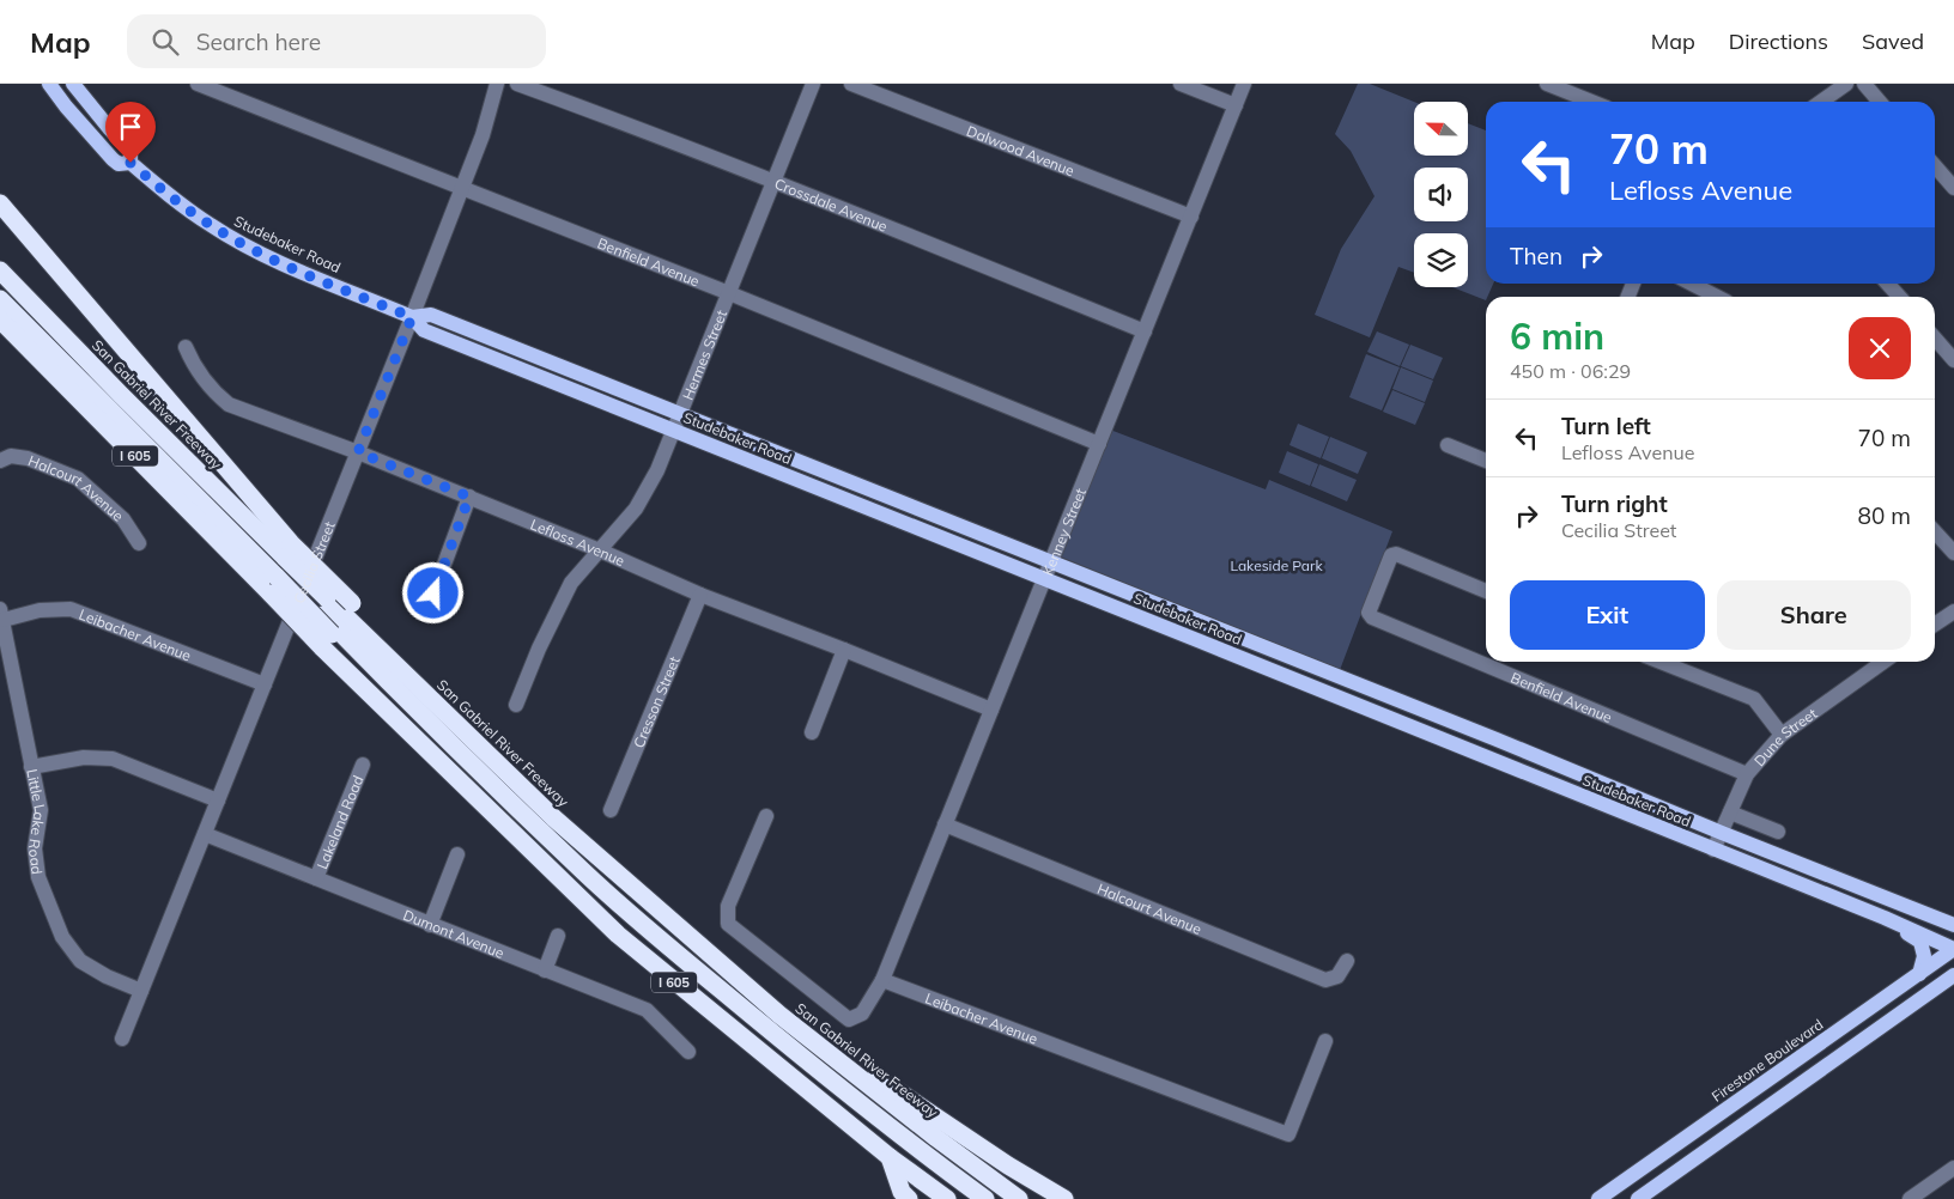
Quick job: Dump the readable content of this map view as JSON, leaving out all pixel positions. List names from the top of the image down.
{
  "streets": {
    "highway": ["San Gabriel River Freeway", "I 605"],
    "main road": ["Studebaker Road", "Firestone Boulevard"],
    "street": [
      "Dalwood Avenue",
      "Crossdale Avenue",
      "Benfield Avenue",
      "Hermes Street",
      "Halcourt Avenue",
      "Kenney Street",
      "Lefloss Avenue",
      "Cecilia Street",
      "Leibacher Avenue",
      "Cresson Street",
      "Dune Street",
      "Lakeland Road",
      "Little Lake Road",
      "Dumont Avenue"
    ]
  },
  "crossings": [
    ["Dalwood Avenue", "Kenney Street"],
    ["Crossdale Avenue", "Hermes Street"],
    ["Crossdale Avenue", "Kenney Street"],
    ["Studebaker Road", "Hermes Street"],
    ["Studebaker Road", "Kenney Street"],
    ["Studebaker Road", "Cecilia Street"],
    ["Studebaker Road", "Dune Street"],
    ["Studebaker Road", "Firestone Boulevard"],
    ["Benfield Avenue", "Hermes Street"],
    ["Benfield Avenue", "Kenney Street"],
    ["Benfield Avenue", "Cecilia Street"],
    ["Benfield Avenue", "Dune Street"],
    ["Hermes Street", "Lefloss Avenue"],
    ["Halcourt Avenue", "Kenney Street"],
    ["Kenney Street", "Lefloss Avenue"],
    ["Kenney Street", "Leibacher Avenue"],
    ["Lefloss Avenue", "Cecilia Street"],
    ["Lefloss Avenue", "Cresson Street"],
    ["Cecilia Street", "Leibacher Avenue"],
    ["Cecilia Street", "Little Lake Road"],
    ["Cecilia Street", "Dumont Avenue"],
    ["Leibacher Avenue", "Little Lake Road"],
    ["Lakeland Road", "Dumont Avenue"]
  ],
  "parks": ["Lakeside Park"],
  "north": "left",
  "page": {
    "header": "Map",
    "search": "Search here",
    "nav": ["Map", "Directions", "Saved"],
    "turn": ["70 m", "Lefloss Avenue"],
    "then": "Then",
    "heading": ["6 min", "450 m · 06:29"],
    "list": [
      {
        "name": "Turn left",
        "note": "Lefloss Avenue",
        "value": "70 m"
      },
      {
        "name": "Turn right",
        "note": "Cecilia Street",
        "value": "80 m"
      }
    ],
    "buttons": ["Exit", "Share"]
  }
}
